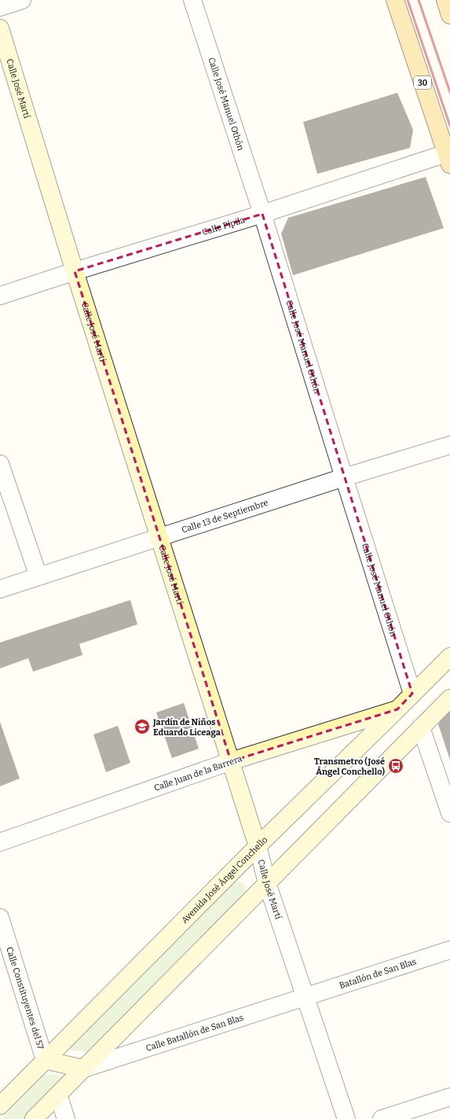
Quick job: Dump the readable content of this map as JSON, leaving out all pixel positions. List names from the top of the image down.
{
  "streets": {
    "main road": [
      "30",
      "Calle José Martí",
      "Calle Juan de la Barrera",
      "Avenida José Ángel Conchello"
    ],
    "street": [
      "Calle José Manuel Othón",
      "Calle Pípila",
      "Calle 13 de Septiembre",
      "Batallón de San Blas",
      "Calle Constituyentes del 57",
      "Calle Batallón de San Blas"
    ]
  },
  "crossings": [
    ["30", "Calle Pípila"],
    ["Calle José Martí", "Calle Pípila"],
    ["Calle José Martí", "Calle 13 de Septiembre"],
    ["Calle José Martí", "Calle Juan de la Barrera"],
    ["Calle José Martí", "Avenida José Ángel Conchello"],
    ["Calle José Martí", "Batallón de San Blas"],
    ["Calle José Martí", "Calle Batallón de San Blas"],
    ["Calle José Manuel Othón", "Calle Pípila"],
    ["Calle José Manuel Othón", "Calle 13 de Septiembre"],
    ["Calle José Manuel Othón", "Avenida José Ángel Conchello"],
    ["Calle Juan de la Barrera", "Avenida José Ángel Conchello"],
    ["Avenida José Ángel Conchello", "Calle Constituyentes del 57"],
    ["Batallón de San Blas", "Calle Batallón de San Blas"]
  ],
  "places": {
    "school or university": ["Jardín de Niños Eduardo Liceaga"],
    "bus stop": ["Transmetro (José Ángel Conchello)"]
  }
}
